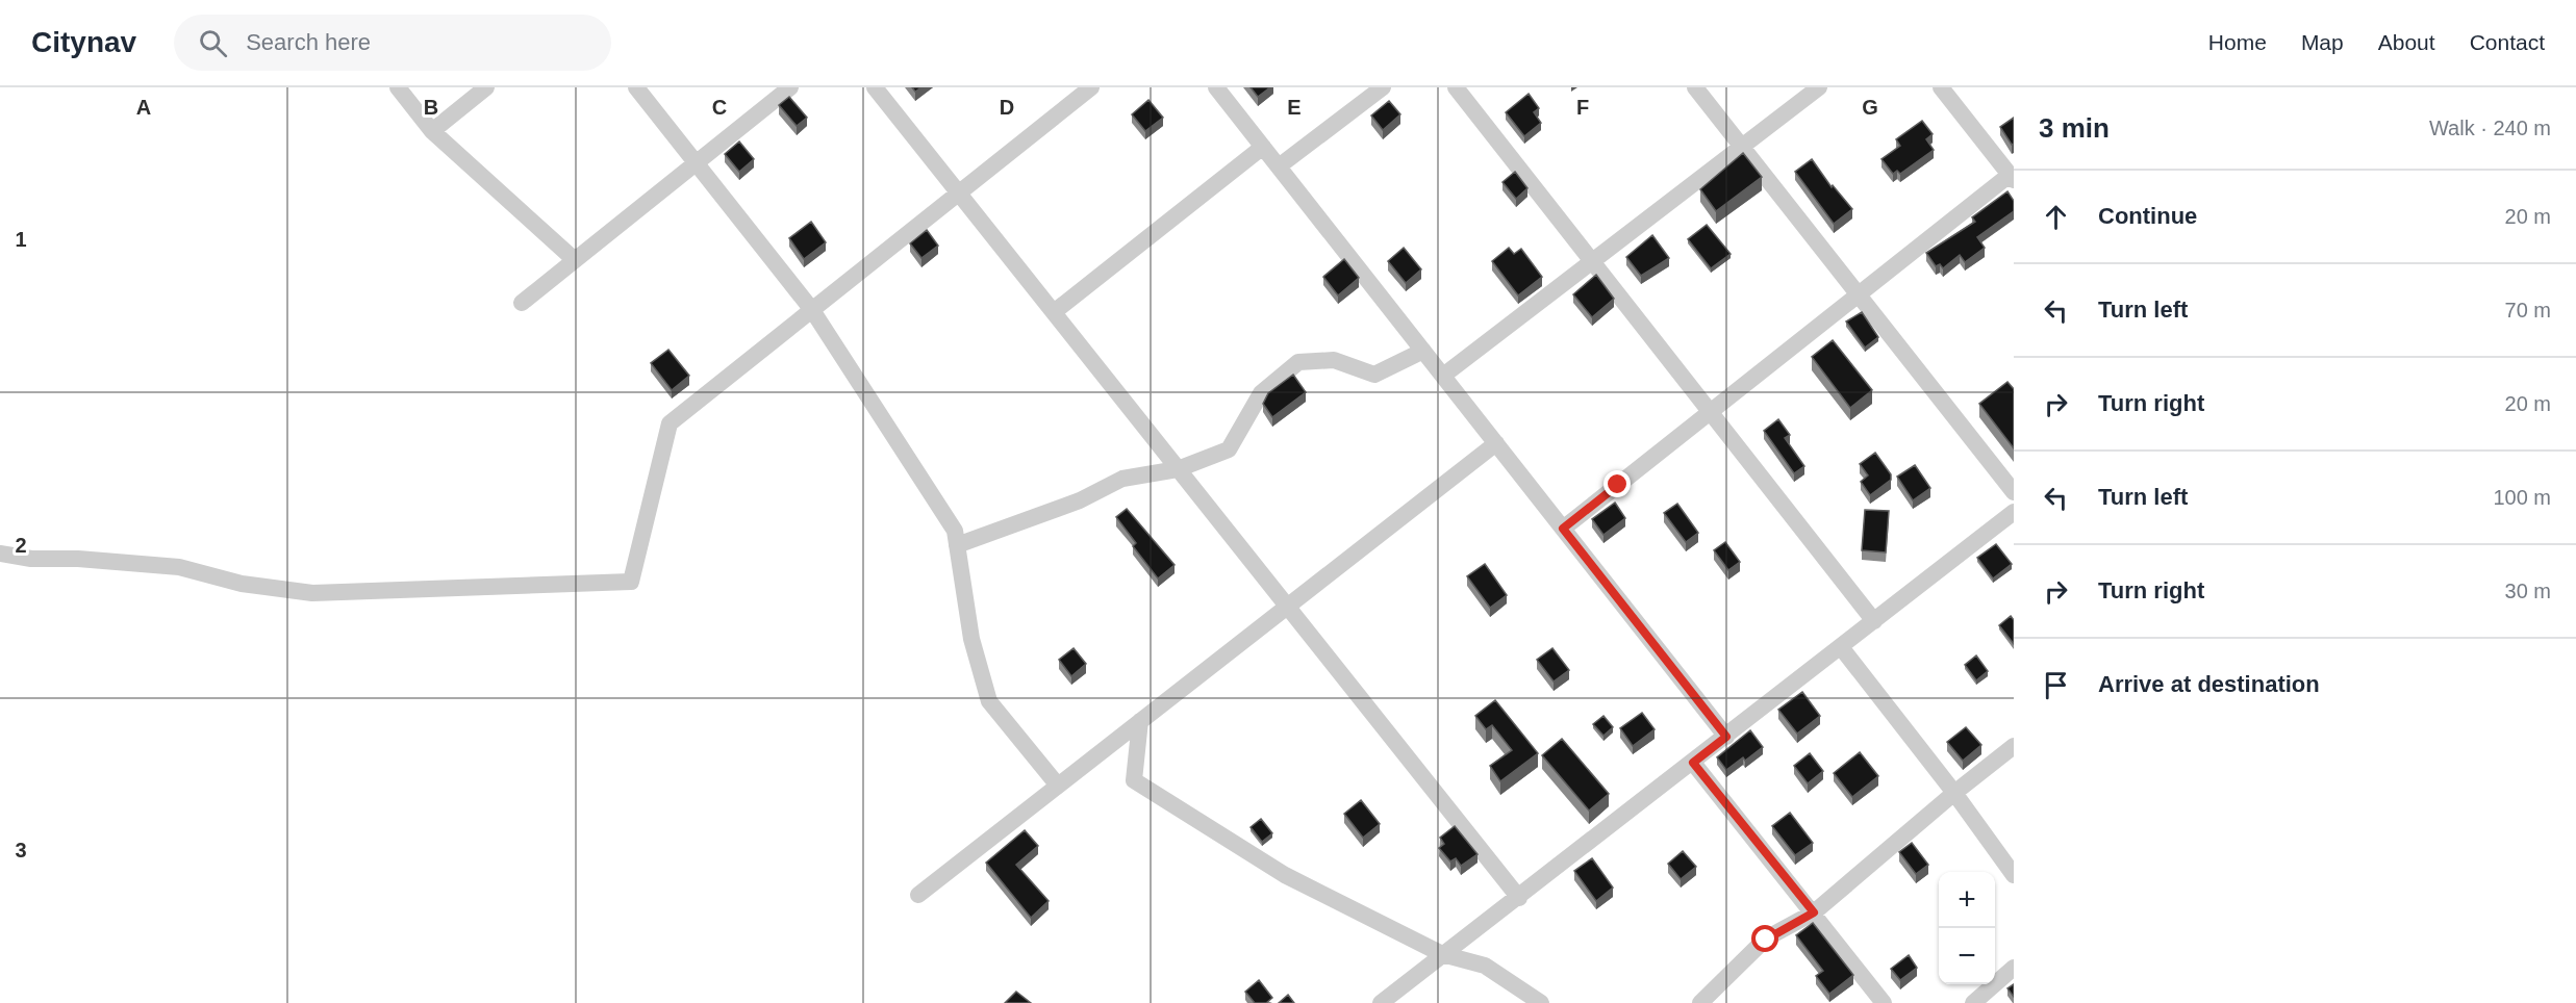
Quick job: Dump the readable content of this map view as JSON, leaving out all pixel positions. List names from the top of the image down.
{
  "page": {
    "header": "Citynav",
    "search": "Search here",
    "nav": [
      "Home",
      "Map",
      "About",
      "Contact"
    ],
    "heading": ["3 min", "Walk · 240 m"],
    "list": [
      ["Continue", "20 m"],
      ["Turn left", "70 m"],
      ["Turn right", "20 m"],
      ["Turn left", "100 m"],
      ["Turn right", "30 m"],
      "Arrive at destination"
    ],
    "map_buttons": ["+", "−"]
  },
  "grid": {
    "columns": [
      "A",
      "B",
      "C",
      "D",
      "E",
      "F",
      "G"
    ],
    "rows": ["1", "2", "3"]
  }
}
